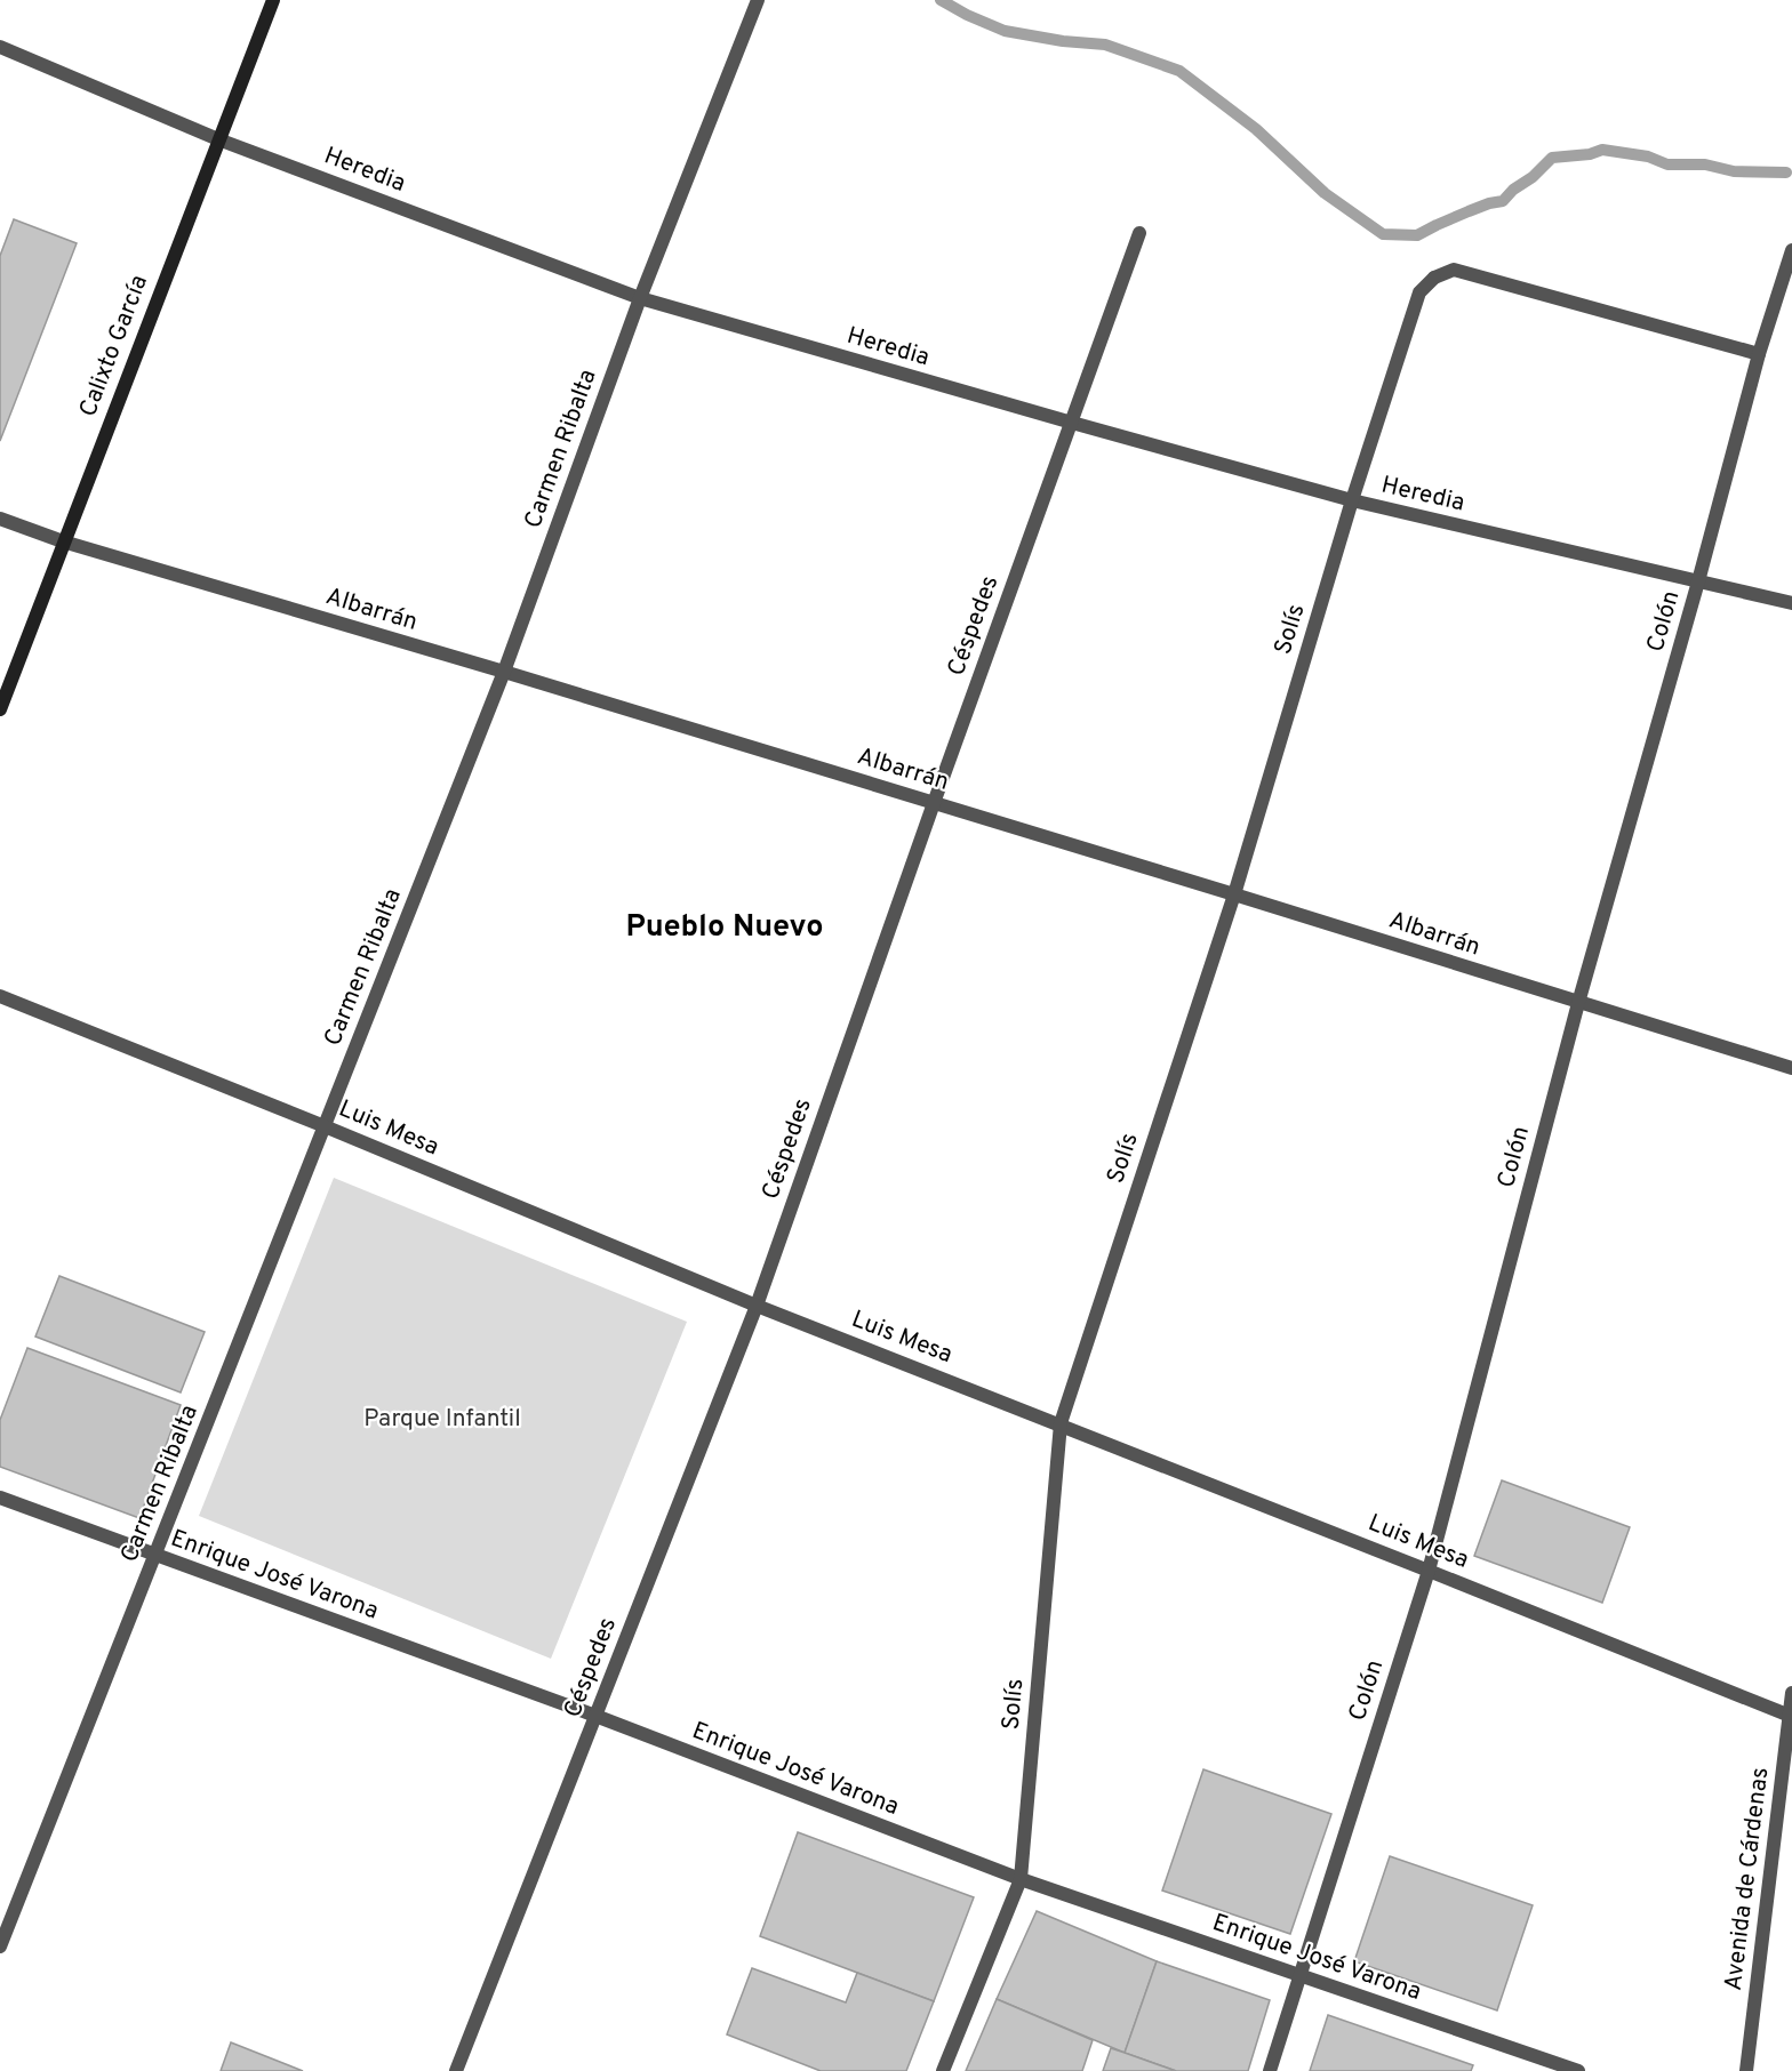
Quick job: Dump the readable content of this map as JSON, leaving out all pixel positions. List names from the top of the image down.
{
  "streets": {
    "main road": ["Calixto García"],
    "street": [
      "Heredia",
      "Carmen Ribalta",
      "Albarrán",
      "Colón",
      "Céspedes",
      "Solís",
      "Luis Mesa",
      "Enrique José Varona",
      "Avenida de Cárdenas"
    ]
  },
  "crossings": [
    ["Heredia", "Calixto García"],
    ["Heredia", "Carmen Ribalta"],
    ["Heredia", "Colón"],
    ["Heredia", "Céspedes"],
    ["Heredia", "Solís"],
    ["Calixto García", "Albarrán"],
    ["Carmen Ribalta", "Albarrán"],
    ["Carmen Ribalta", "Luis Mesa"],
    ["Carmen Ribalta", "Enrique José Varona"],
    ["Albarrán", "Colón"],
    ["Albarrán", "Céspedes"],
    ["Albarrán", "Solís"],
    ["Colón", "Solís"],
    ["Colón", "Luis Mesa"],
    ["Colón", "Enrique José Varona"],
    ["Céspedes", "Luis Mesa"],
    ["Céspedes", "Enrique José Varona"],
    ["Solís", "Luis Mesa"],
    ["Solís", "Enrique José Varona"],
    ["Luis Mesa", "Avenida de Cárdenas"]
  ],
  "districts": ["Pueblo Nuevo"],
  "parks": ["Parque Infantil"]
}
